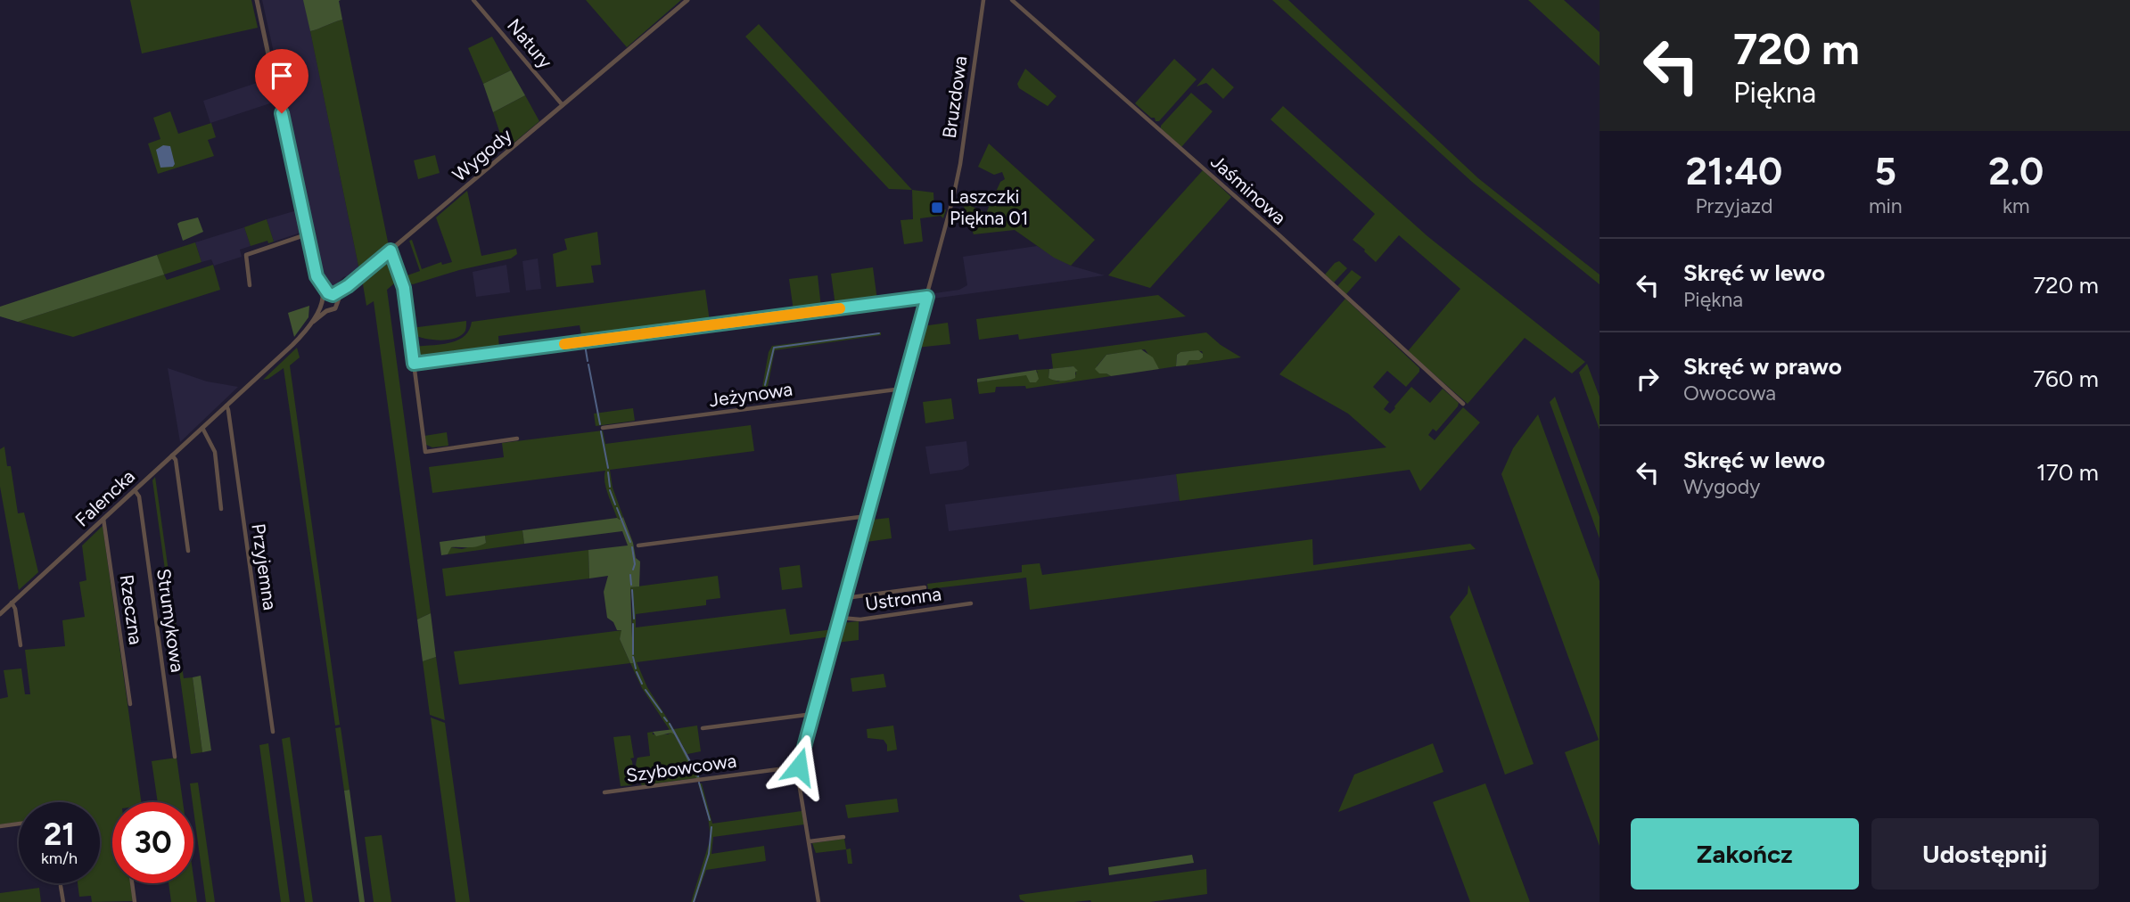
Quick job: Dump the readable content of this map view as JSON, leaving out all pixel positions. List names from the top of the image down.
{
  "streets": {
    "street": [
      "Natury",
      "Bruzdowa",
      "Wygody",
      "Jaśminowa",
      "Jeżynowa",
      "Falencka",
      "Przyjemna",
      "Ustronna",
      "Rzeczna",
      "Strumykowa",
      "Szybowcowa"
    ]
  },
  "crossings": [
    ["Natury", "Wygody"],
    ["Bruzdowa", "Jeżynowa"],
    ["Bruzdowa", "Ustronna"],
    ["Bruzdowa", "Szybowcowa"],
    ["Falencka", "Przyjemna"],
    ["Falencka", "Rzeczna"],
    ["Falencka", "Strumykowa"]
  ],
  "places": {
    "transit": ["Laszczki Piękna 01"]
  },
  "page": {
    "turn": ["720 m", "Piękna"],
    "eta": [
      "21:40",
      "Przyjazd",
      "5",
      "min",
      "2.0",
      "km"
    ],
    "list": [
      {
        "name": "Skręć w lewo",
        "note": "Piękna",
        "value": "720 m"
      },
      {
        "name": "Skręć w prawo",
        "note": "Owocowa",
        "value": "760 m"
      },
      {
        "name": "Skręć w lewo",
        "note": "Wygody",
        "value": "170 m"
      }
    ],
    "speed": "21 km/h",
    "limit": "30",
    "buttons": ["Zakończ", "Udostępnij"]
  }
}
